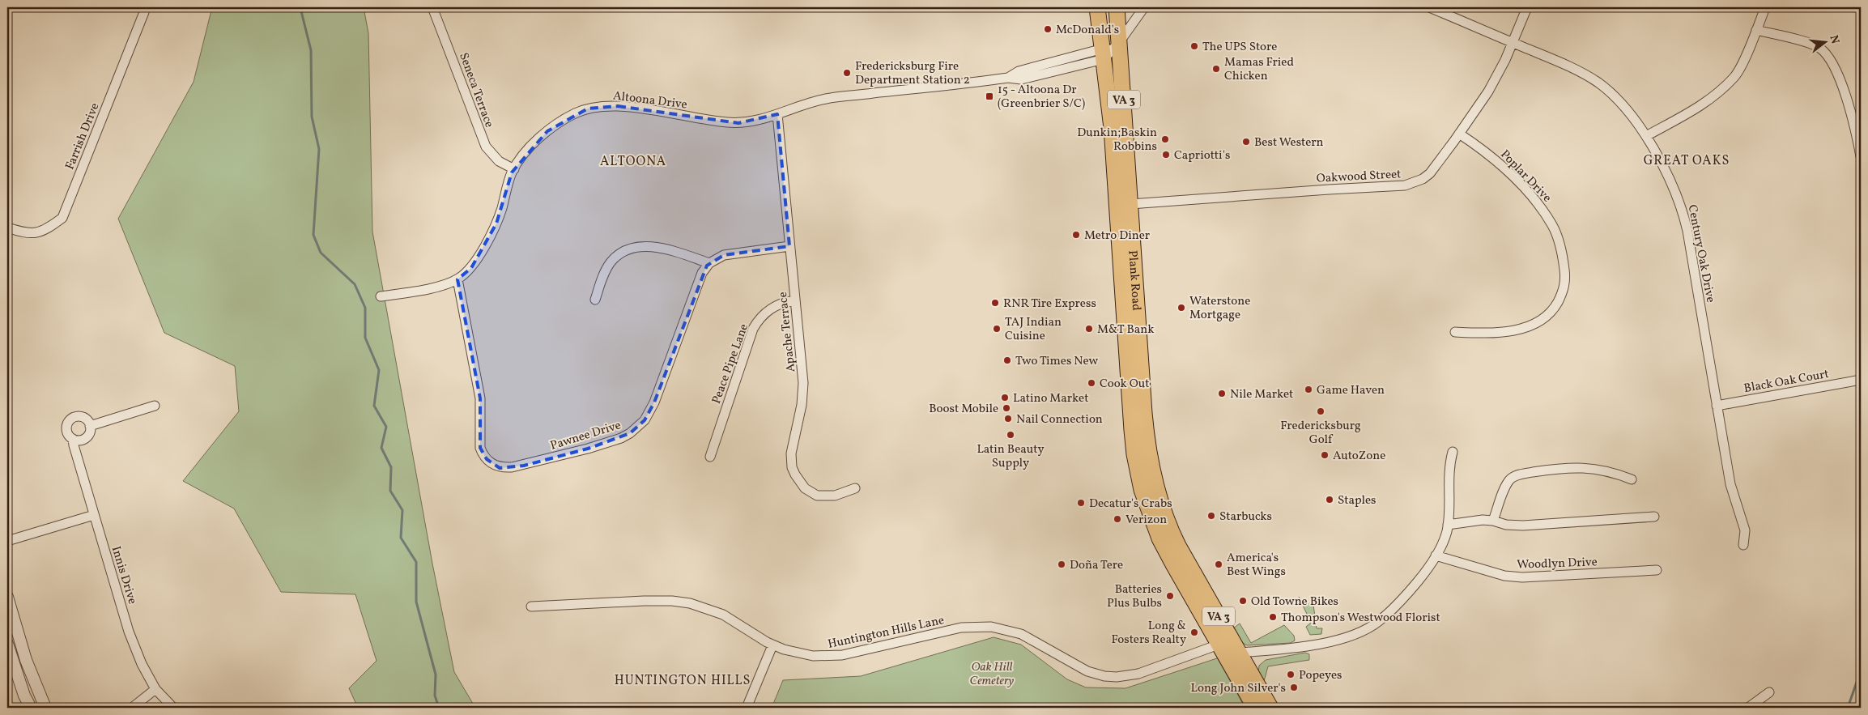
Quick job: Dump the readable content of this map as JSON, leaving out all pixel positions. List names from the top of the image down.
{
  "streets": {
    "highway": ["VA 3", "Plank Road"],
    "street": [
      "Seneca Terrace",
      "Altoona Drive",
      "Farrish Drive",
      "Oakwood Street",
      "Poplar Drive",
      "Century Oak Drive",
      "Apache Terrace",
      "Peace Pipe Lane",
      "Black Oak Court",
      "Pawnee Drive",
      "Woodlyn Drive",
      "Innis Drive",
      "Huntington Hills Lane"
    ]
  },
  "crossings": [
    ["Seneca Terrace", "Altoona Drive"],
    ["Altoona Drive", "Plank Road"],
    ["Altoona Drive", "Apache Terrace"],
    ["Altoona Drive", "Pawnee Drive"],
    ["VA 3", "Plank Road"],
    ["VA 3", "Huntington Hills Lane"],
    ["Oakwood Street", "Poplar Drive"],
    ["Oakwood Street", "Century Oak Drive"],
    ["Oakwood Street", "Plank Road"],
    ["Century Oak Drive", "Black Oak Court"],
    ["Plank Road", "Huntington Hills Lane"],
    ["Apache Terrace", "Peace Pipe Lane"]
  ],
  "districts": ["GREAT OAKS", "ALTOONA", "HUNTINGTON HILLS"],
  "parks": ["Oak Hill Cemetery"],
  "places": {
    "other": [
      "McDonald's",
      "The UPS Store",
      "Mamas Fried Chicken",
      "Fredericksburg Fire Department Station 2",
      "Dunkin;Baskin Robbins",
      "Best Western",
      "Capriotti's",
      "Metro Diner",
      "RNR Tire Express",
      "Waterstone Mortgage",
      "TAJ Indian Cuisine",
      "M&T Bank",
      "Two Times New",
      "Cook Out",
      "Game Haven",
      "Nile Market",
      "Latino Market",
      "Boost Mobile",
      "Fredericksburg Golf",
      "Nail Connection",
      "Latin Beauty Supply",
      "AutoZone",
      "Staples",
      "Decatur's Crabs",
      "Starbucks",
      "Verizon",
      "Doña Tere",
      "America's Best Wings",
      "Batteries Plus Bulbs",
      "Old Towne Bikes",
      "Thompson's Westwood Florist",
      "Long & Fosters Realty",
      "Popeyes",
      "Long John Silver's"
    ],
    "transit": ["15 - Altoona Dr (Greenbrier S/C)"]
  },
  "north": "right"
}
